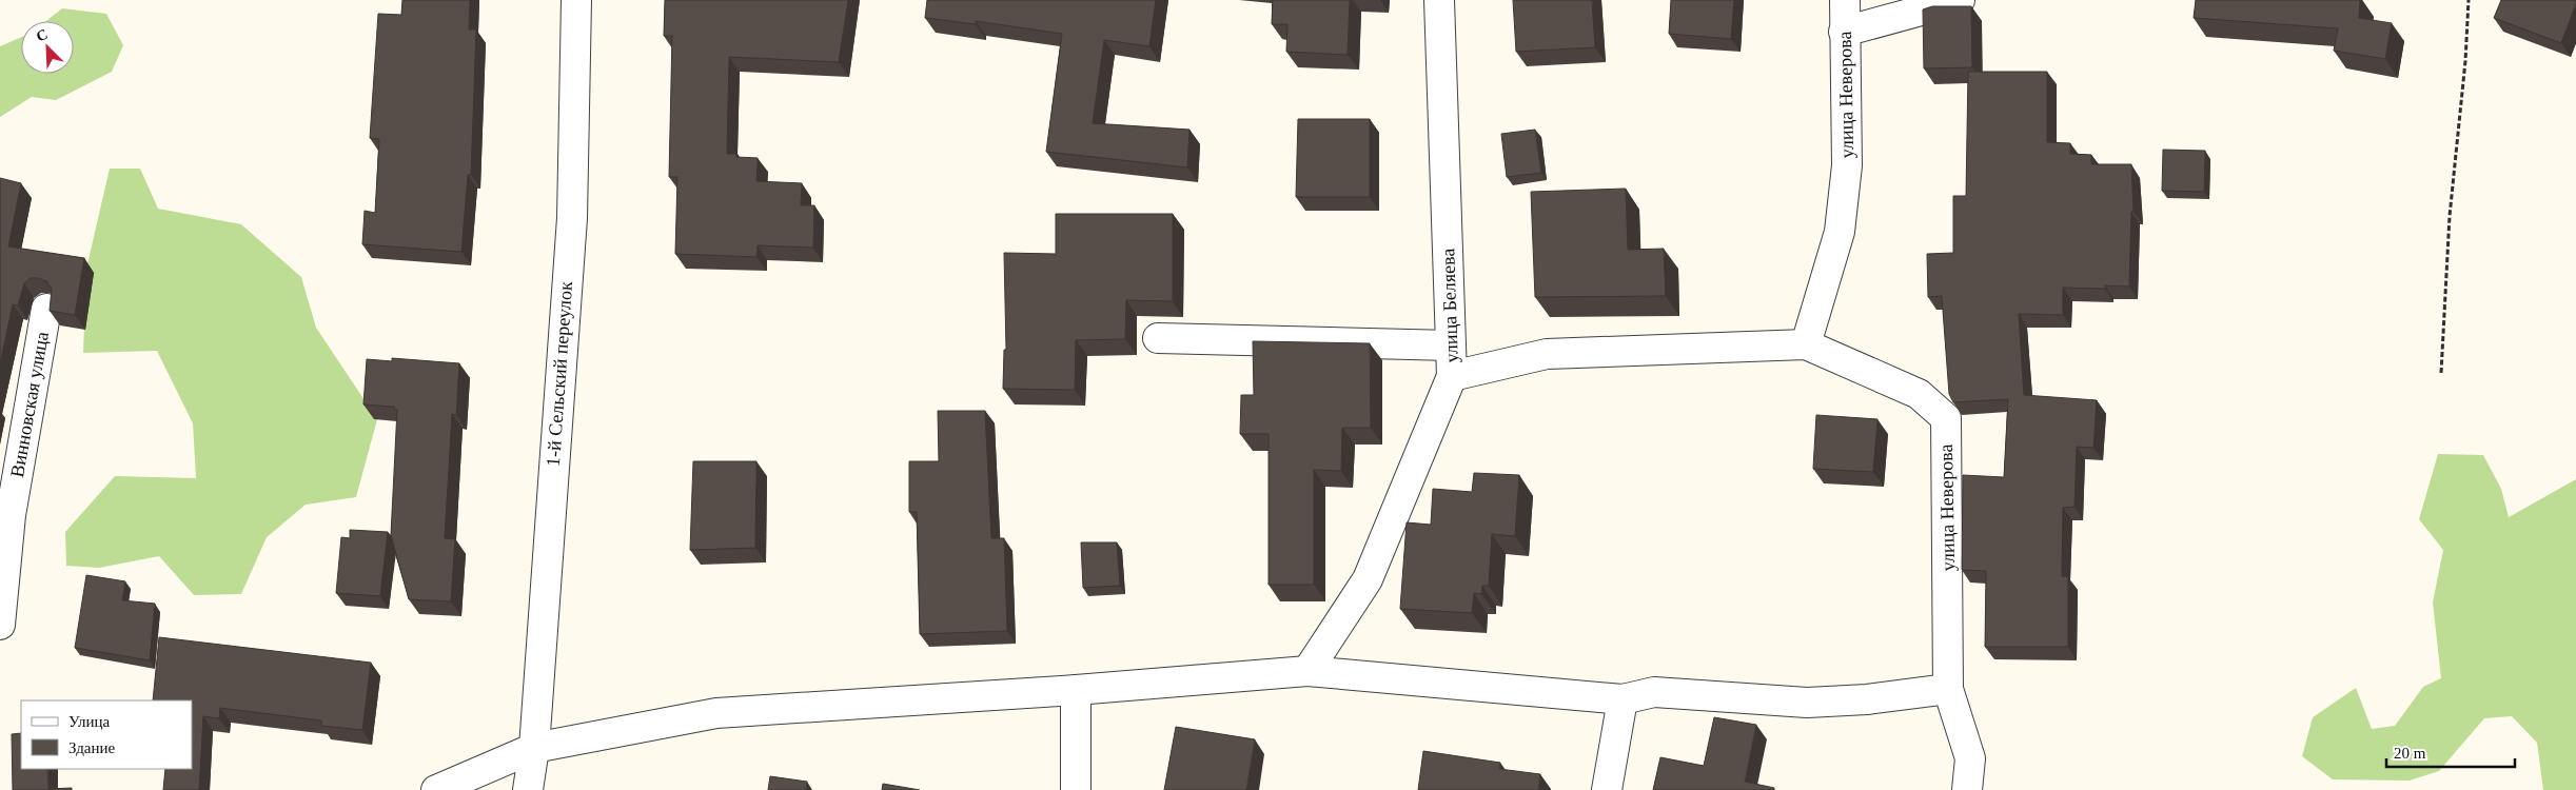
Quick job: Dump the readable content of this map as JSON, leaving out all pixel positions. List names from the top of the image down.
{
  "streets": {
    "street": [
      "улица Неверова",
      "улица Беляева",
      "1-й Сельский переулок",
      "Винновская улица"
    ]
  },
  "legend": ["Улица", "Здание"],
  "scale_bar": "20 m",
  "north": "top left"
}
